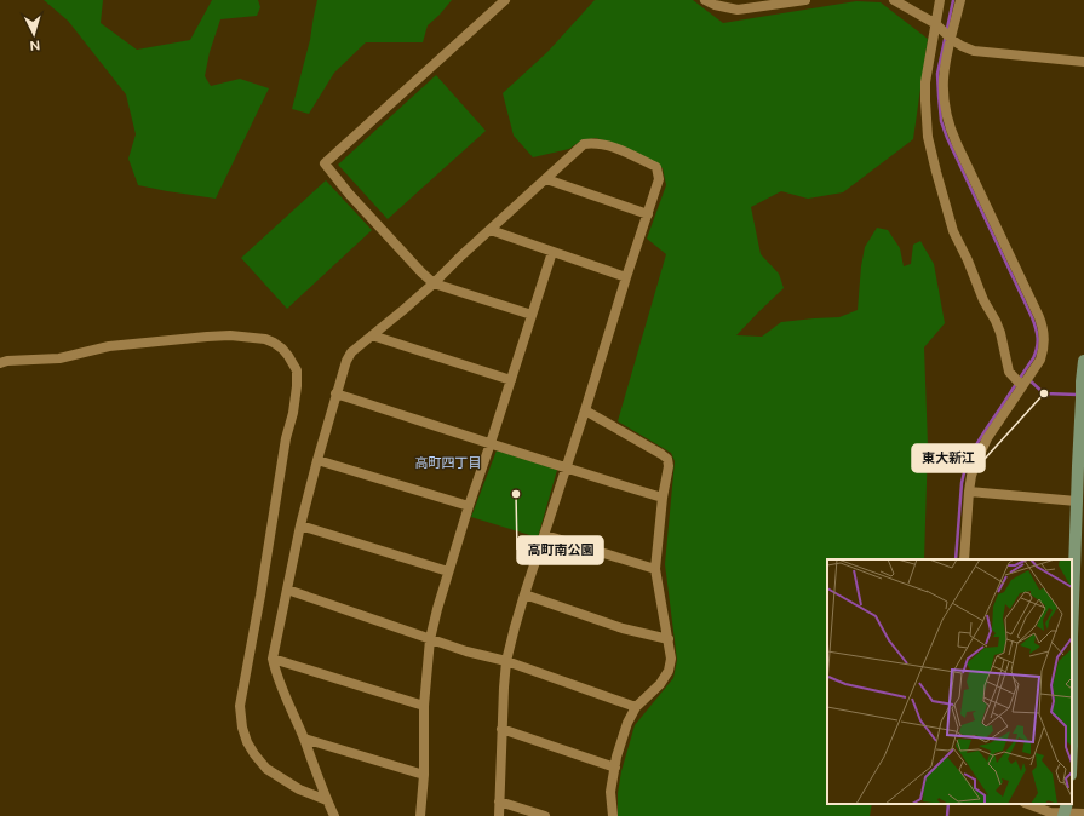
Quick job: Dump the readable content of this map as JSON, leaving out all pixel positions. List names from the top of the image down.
{
  "districts": ["高町四丁目"],
  "places": ["東大新江", "高町南公園"],
  "north": "bottom"
}
